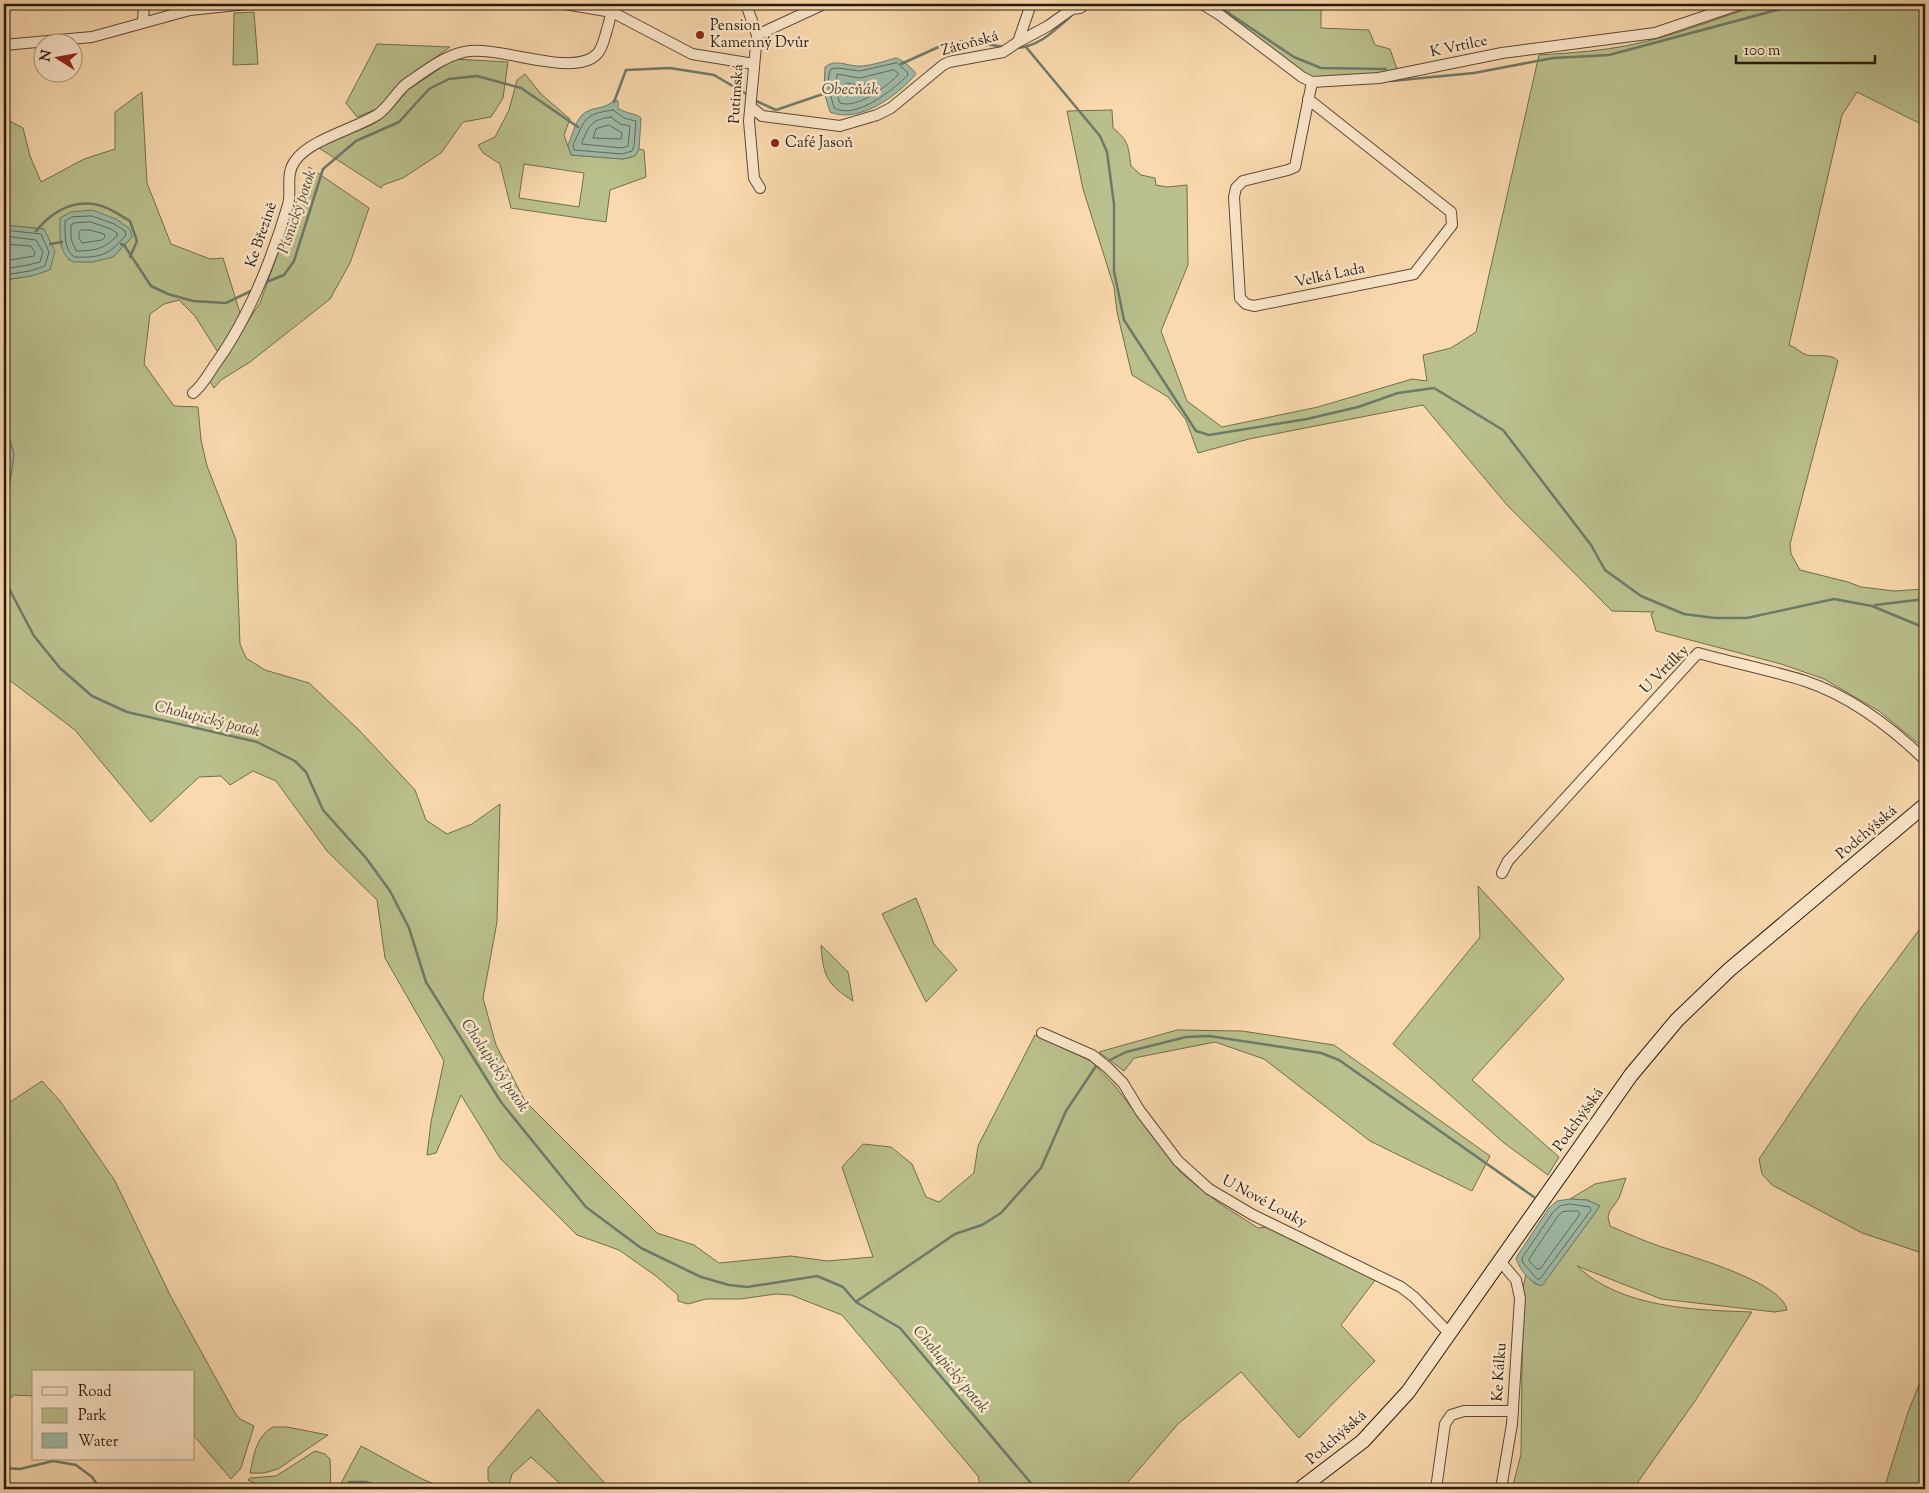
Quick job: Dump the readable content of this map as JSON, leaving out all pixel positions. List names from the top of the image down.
{
  "streets": {
    "street": [
      "Zátoňská",
      "K Vrtilce",
      "Putimská",
      "Ke Březině",
      "Velká Lada",
      "U Vrtilky",
      "Podchýšská",
      "U Nové Louky",
      "Ke Kálku"
    ]
  },
  "crossings": [
    ["Zátoňská", "Putimská"],
    ["K Vrtilce", "Velká Lada"],
    ["Podchýšská", "U Nové Louky"],
    ["Podchýšská", "Ke Kálku"]
  ],
  "water": ["Obecňák", "Písnický potok", "Cholupický potok"],
  "places": ["Pension Kamenný Dvůr", "Café Jasoň"],
  "legend": ["Road", "Park", "Water"],
  "scale_bar": "100 m",
  "north": "left"
}
